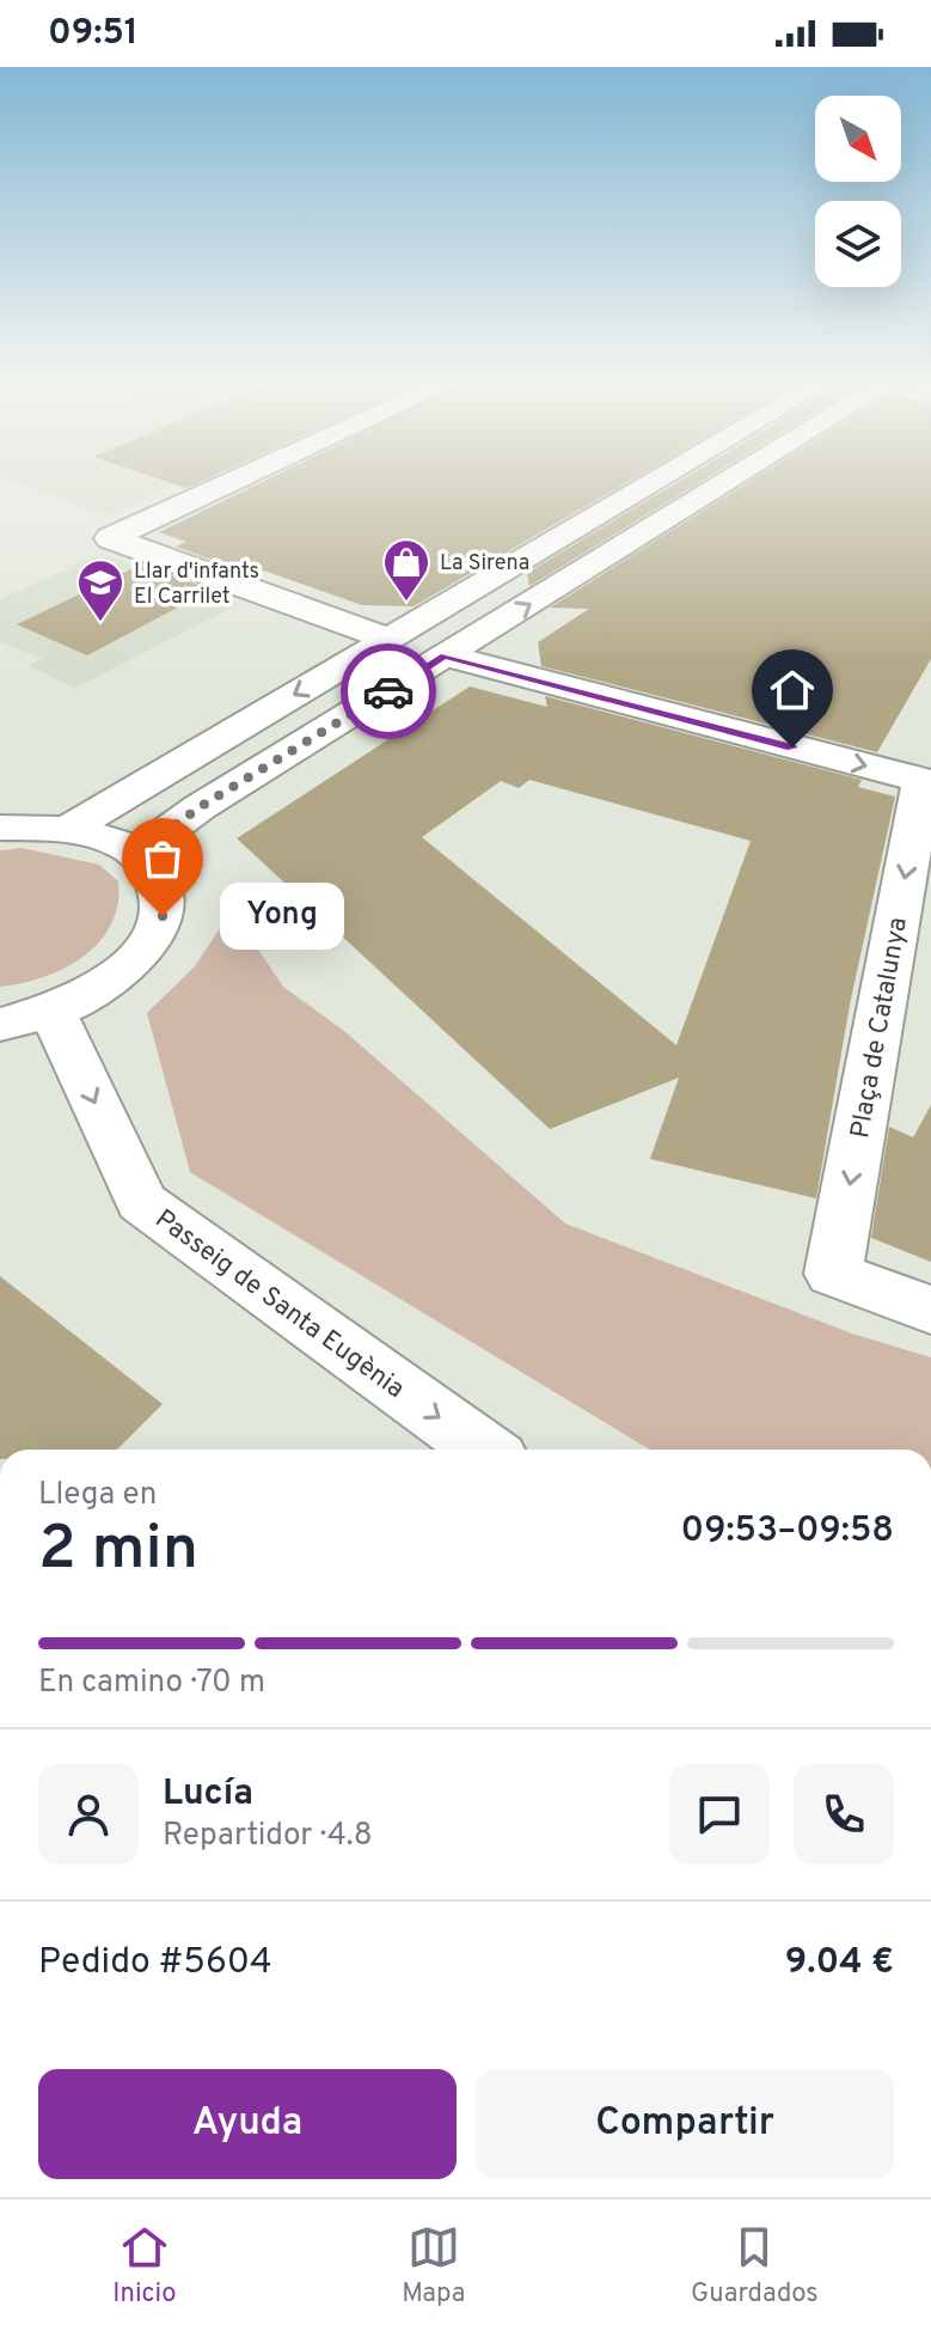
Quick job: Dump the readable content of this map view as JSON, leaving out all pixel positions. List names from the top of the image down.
{
  "streets": {
    "main road": ["Plaça de Catalunya", "Passeig de Santa Eugènia"]
  },
  "one_way": ["Plaça de Catalunya", "Passeig de Santa Eugènia"],
  "places": {
    "shop": ["La Sirena"],
    "school or university": ["Llar d'infants El Carrilet"],
    "other": ["Yong"]
  },
  "north": "bottom right",
  "page": {
    "status": "09:51",
    "bubble": "Yong",
    "heading": ["2 min", "Llega en", "09:53–09:58"],
    "panel": [
      "Lucía",
      "Repartidor · 4.8",
      "Pedido #5604",
      "9.04 €"
    ],
    "bar": "En camino · 70 m",
    "buttons": ["Ayuda", "Compartir"],
    "tabs": ["Inicio", "Mapa", "Guardados"]
  }
}
